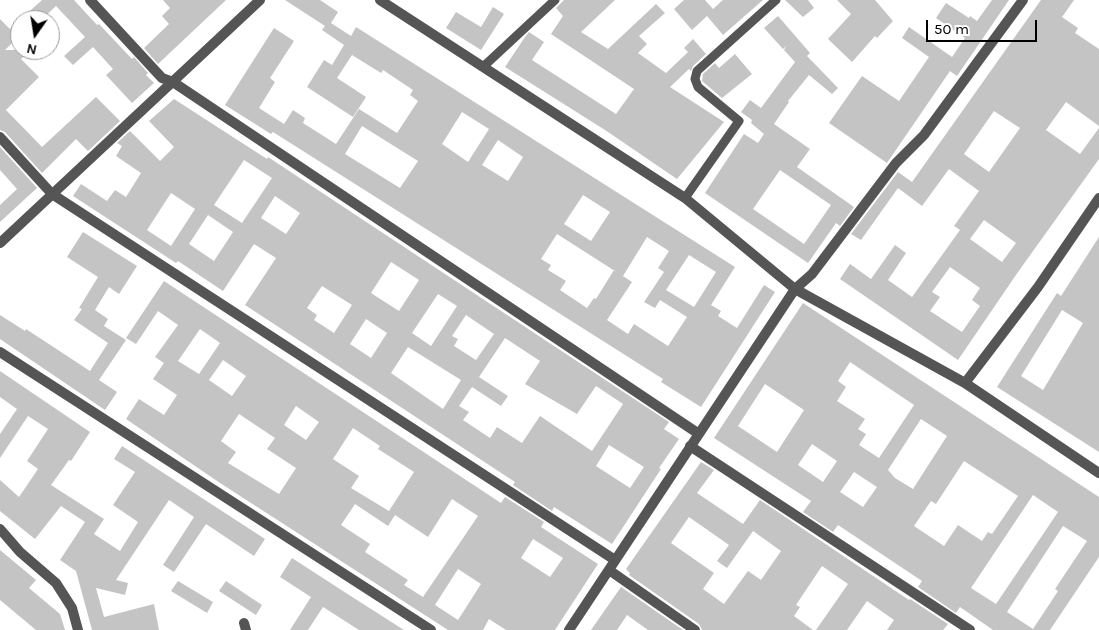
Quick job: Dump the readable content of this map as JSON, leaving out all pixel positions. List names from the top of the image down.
{
  "scale_bar": "50 m",
  "north": "bottom"
}
